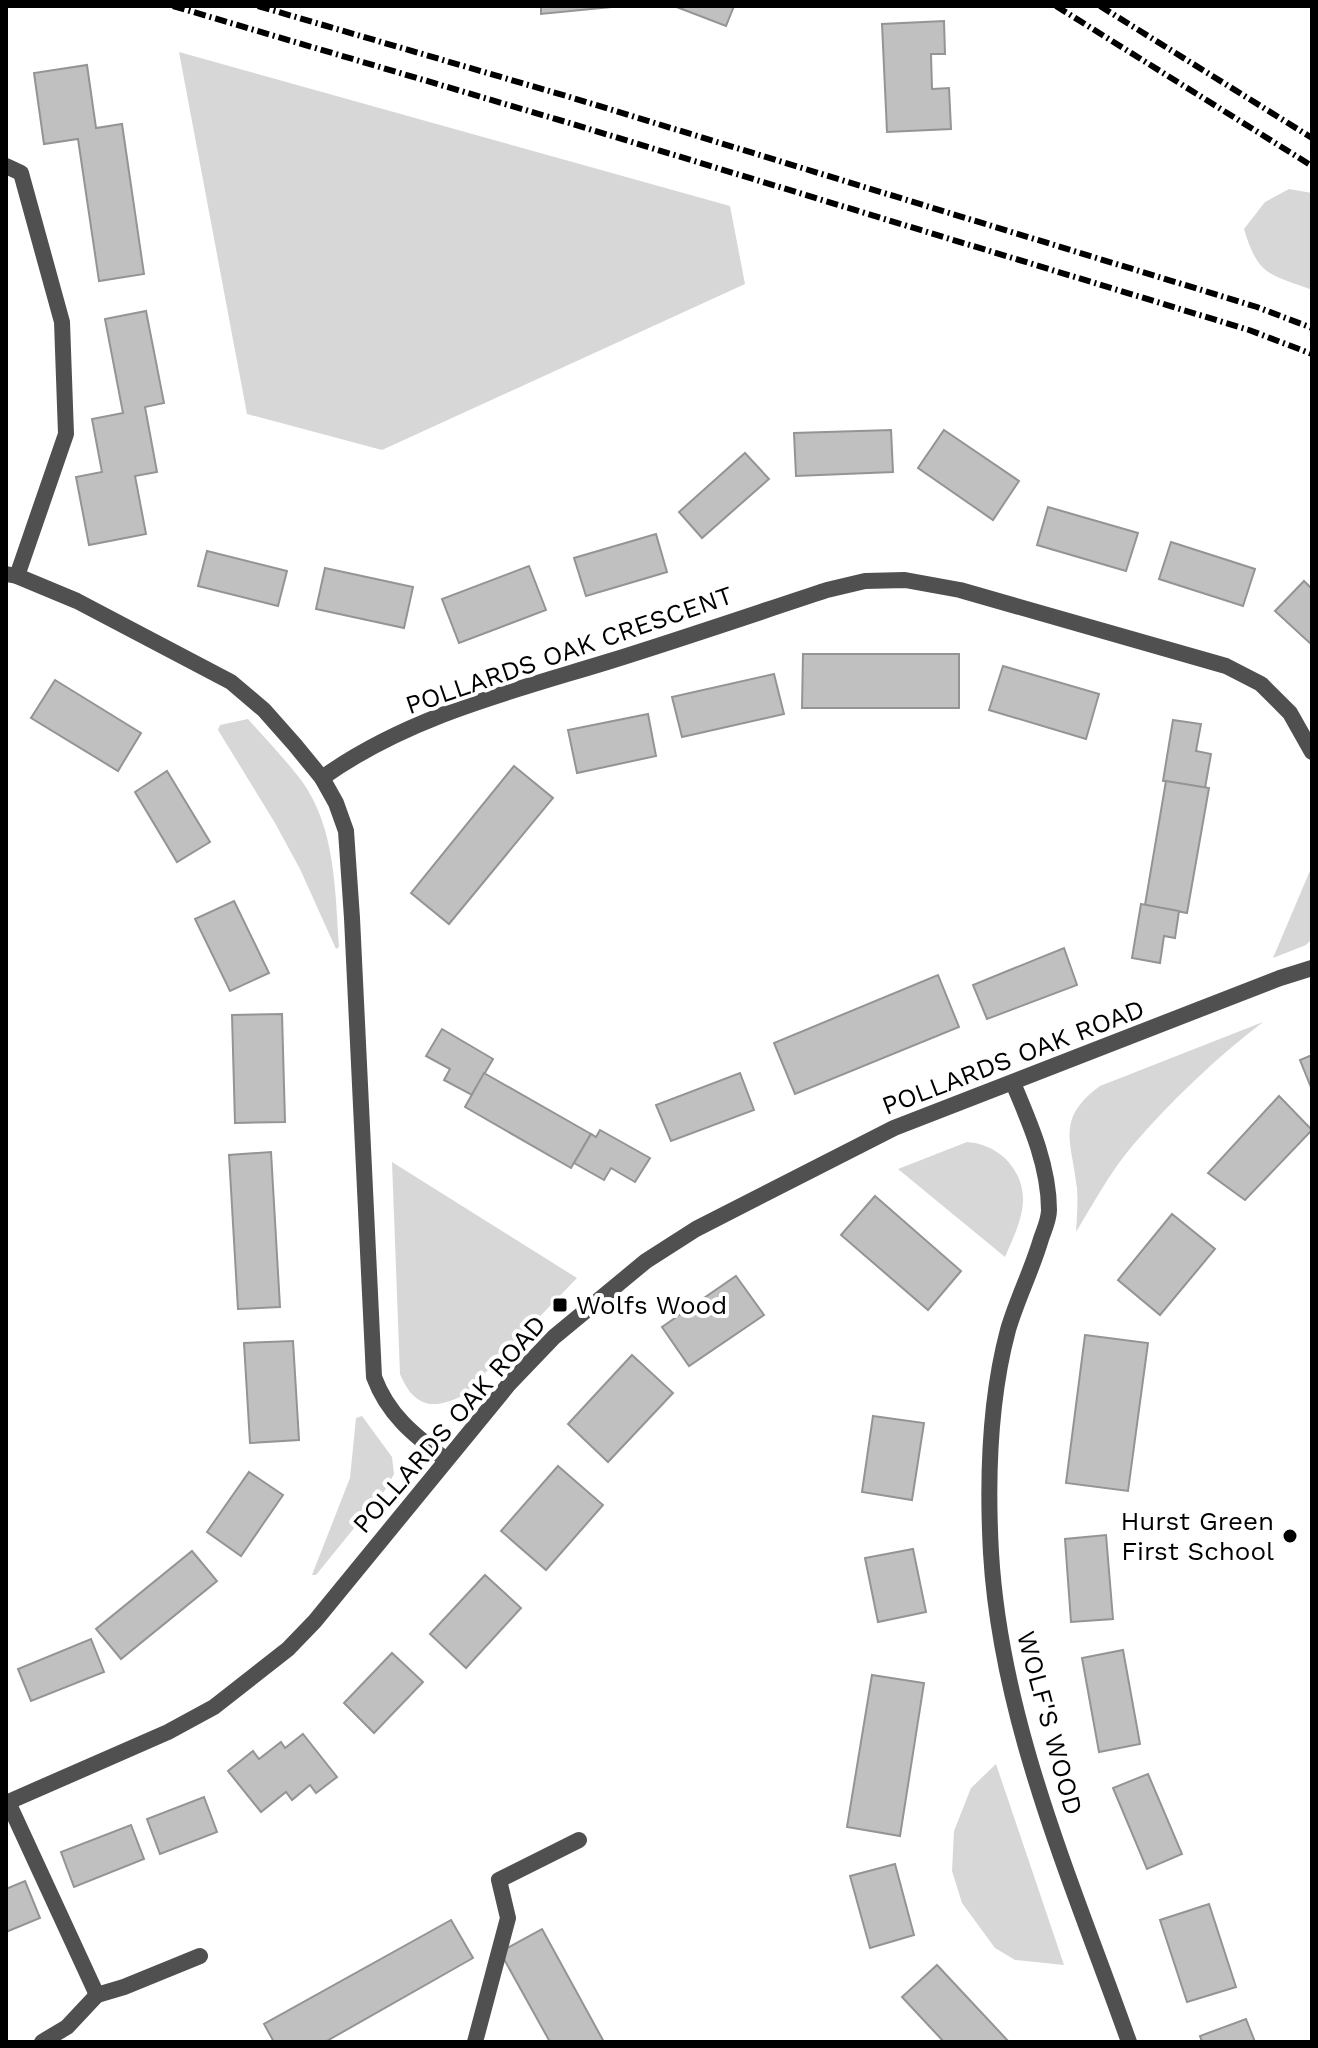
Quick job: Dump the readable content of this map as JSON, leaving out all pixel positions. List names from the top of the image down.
{
  "streets": {
    "street": ["POLLARDS OAK CRESCENT", "POLLARDS OAK ROAD", "WOLF'S WOOD"]
  },
  "crossings": [
    ["POLLARDS OAK ROAD", "WOLF'S WOOD"]
  ],
  "places": {
    "transit": ["Wolfs Wood"],
    "other": ["Hurst Green First School"]
  }
}
